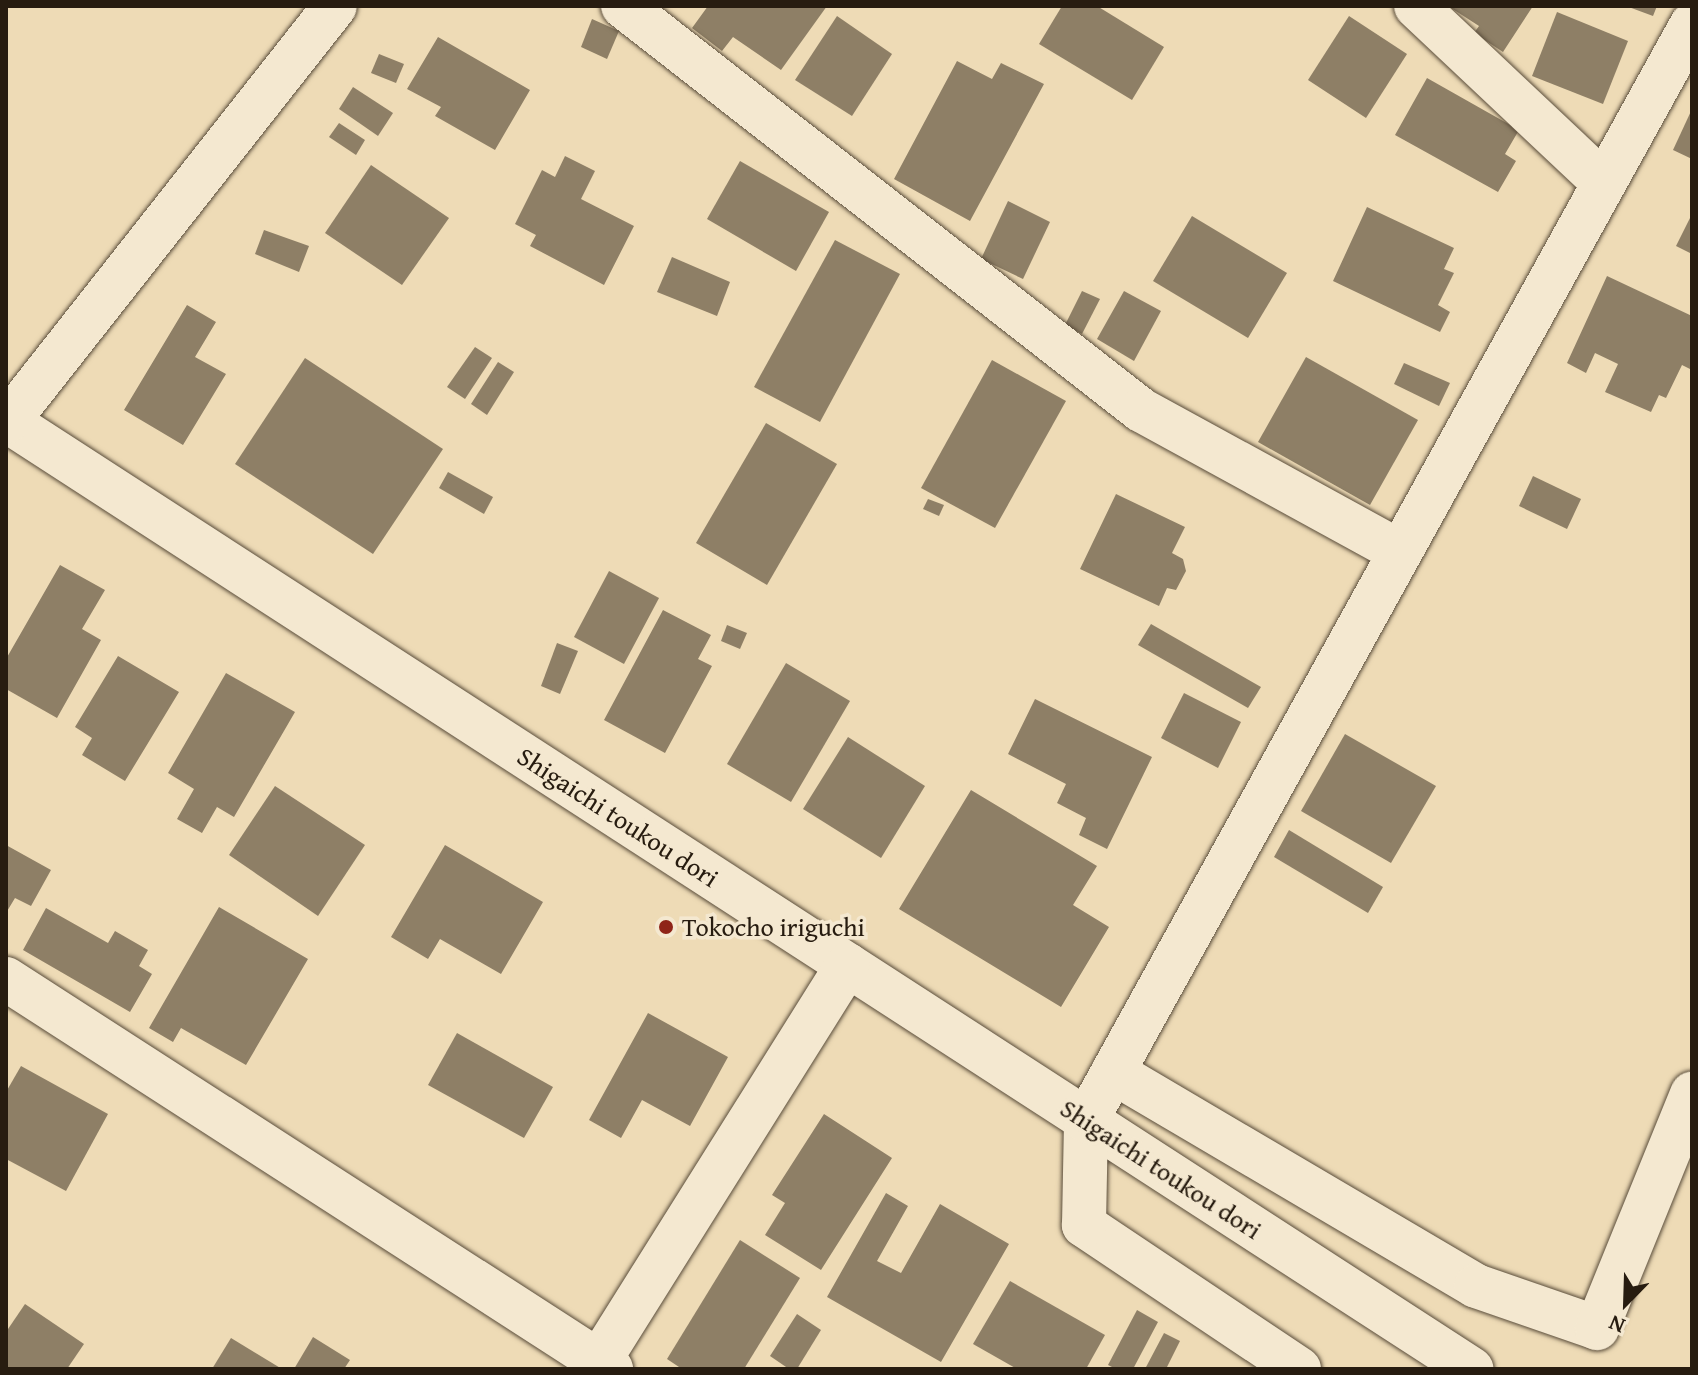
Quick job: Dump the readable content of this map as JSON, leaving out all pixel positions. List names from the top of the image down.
{
  "streets": {
    "street": ["Shigaichi toukou dori"]
  },
  "places": ["Tokocho iriguchi"],
  "north": "bottom left"
}
